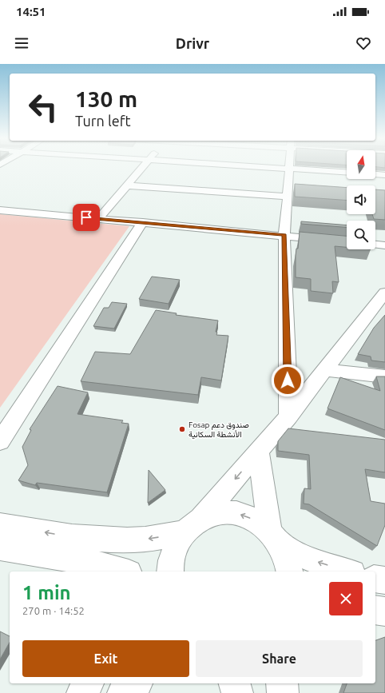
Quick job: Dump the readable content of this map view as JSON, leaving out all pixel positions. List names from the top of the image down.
{
  "places": ["Fosap صندوق دعم الأنشطة السكانية"],
  "north": "top",
  "page": {
    "status": "14:51",
    "header": "Drivr",
    "turn": ["130 m", "Turn left"],
    "heading": ["1 min", "270 m · 14:52"],
    "buttons": ["Exit", "Share"]
  }
}
